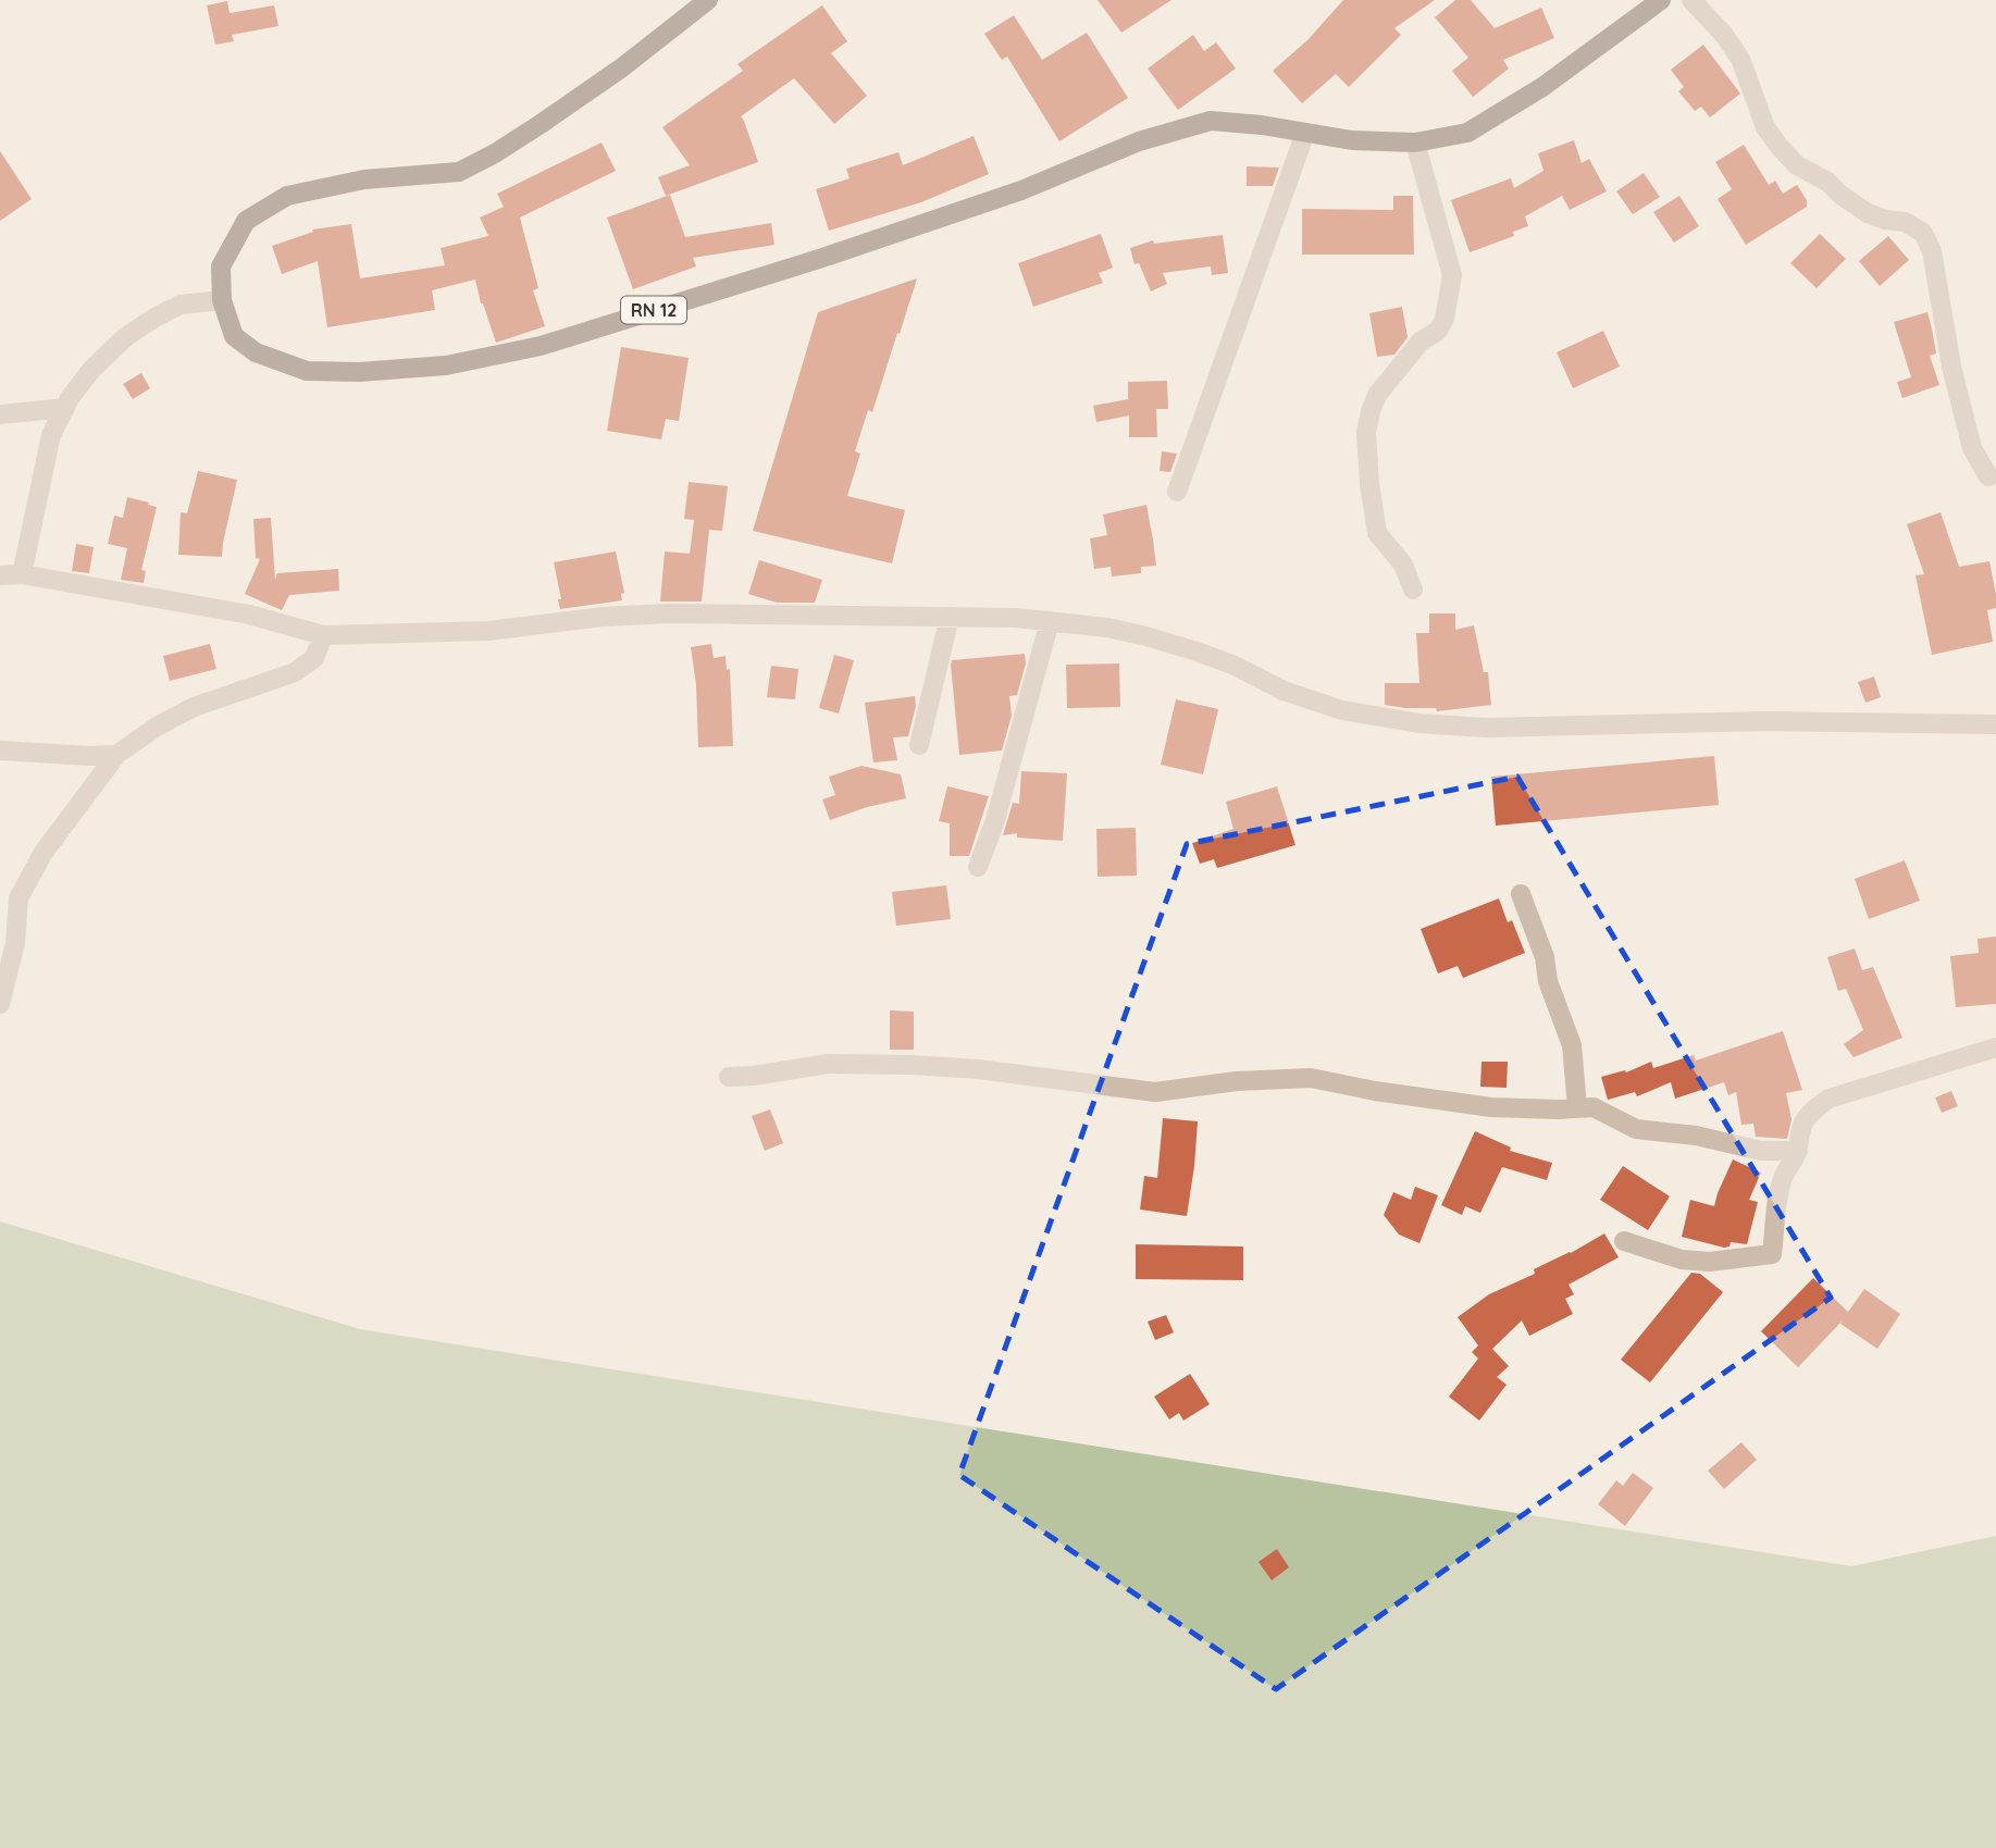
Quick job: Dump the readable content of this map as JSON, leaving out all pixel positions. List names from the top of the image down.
{
  "streets": {
    "main road": ["RN 12"]
  }
}
